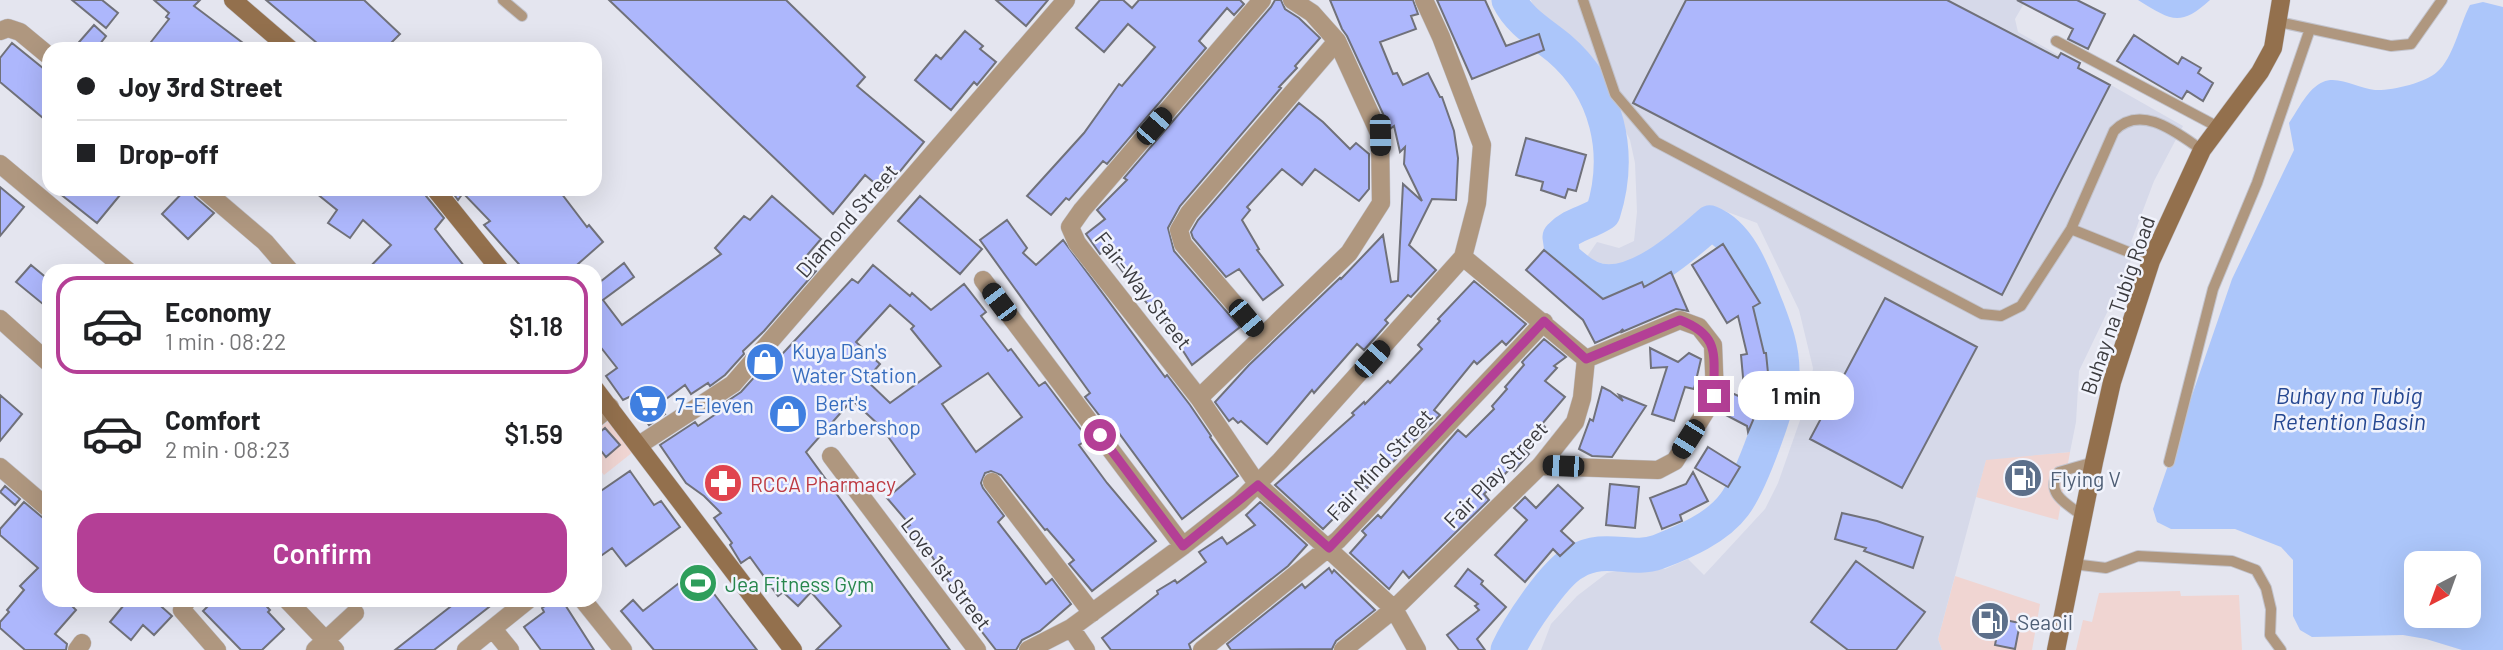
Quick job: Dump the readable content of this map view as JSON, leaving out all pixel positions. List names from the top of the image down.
{
  "streets": {
    "main road": ["Buhay na Tubig Road"],
    "street": [
      "Diamond Street",
      "Fair-Way Street",
      "Fair Mind Street",
      "Fair Play Street",
      "Love 1st Street"
    ]
  },
  "crossings": [
    ["Fair-Way Street", "Fair Mind Street"],
    ["Fair-Way Street", "Fair Play Street"]
  ],
  "water": ["Buhay na Tubig Retention Basin"],
  "places": {
    "shop": ["Kuya Dan's Water Station", "Bert's Barbershop"],
    "supermarket": ["7-Eleven"],
    "fuel station": ["Flying V", "Seaoil"],
    "pharmacy": ["RCCA Pharmacy"],
    "sports": ["Jea Fitness Gym"]
  },
  "north": "bottom left",
  "page": {
    "banner": ["Joy 3rd Street", "Drop-off"],
    "list": [
      {
        "name": "Economy",
        "note": "1 min · 08:22",
        "value": "$1.18"
      },
      {
        "name": "Comfort",
        "note": "2 min · 08:23",
        "value": "$1.59"
      }
    ],
    "bubble": "1 min",
    "buttons": "Confirm"
  }
}
